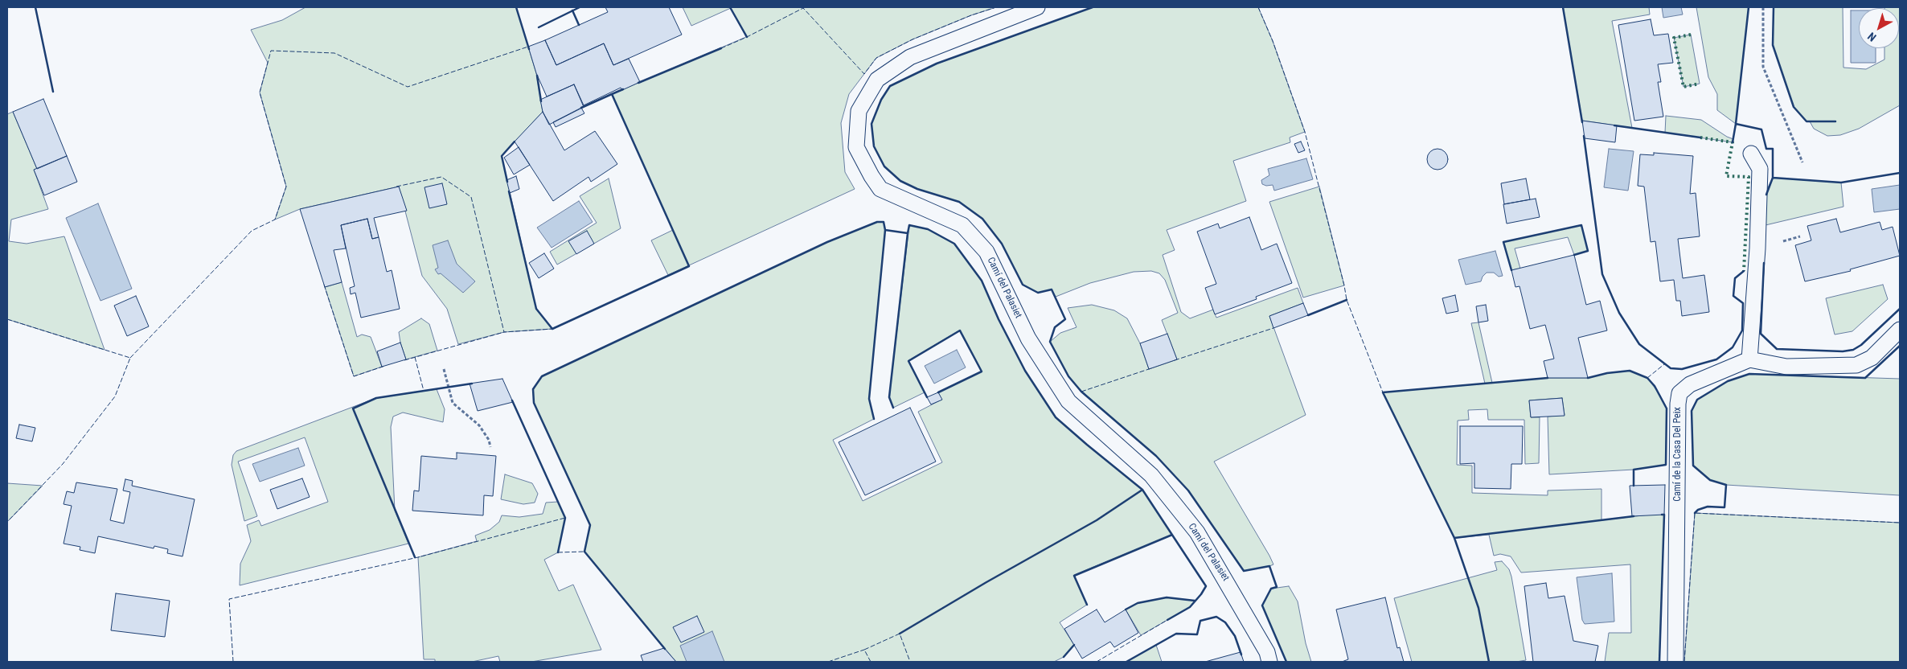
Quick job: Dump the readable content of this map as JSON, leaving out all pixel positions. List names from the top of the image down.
{
  "streets": {
    "lane": ["Camí del Palasiet", "Camí de la Casa Del Peix"]
  },
  "north": "bottom left"
}
